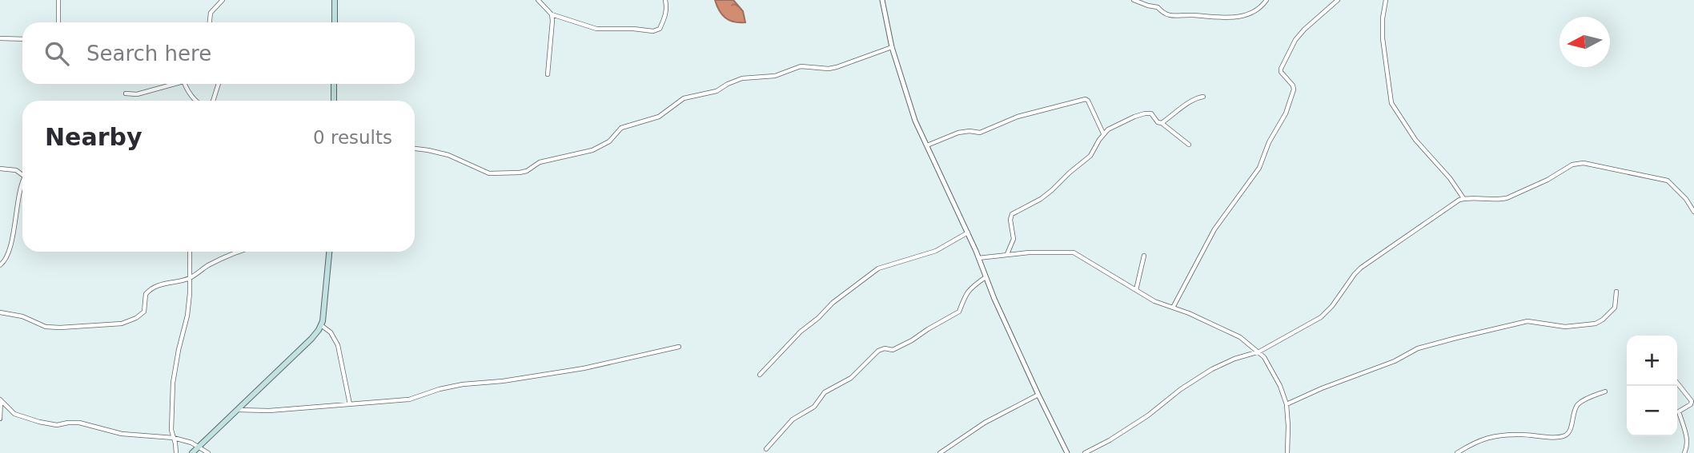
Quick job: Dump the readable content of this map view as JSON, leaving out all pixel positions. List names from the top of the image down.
{
  "north": "left",
  "page": {
    "search": "Search here",
    "heading": ["Nearby", "0 results"],
    "map_buttons": ["+", "−"]
  }
}
